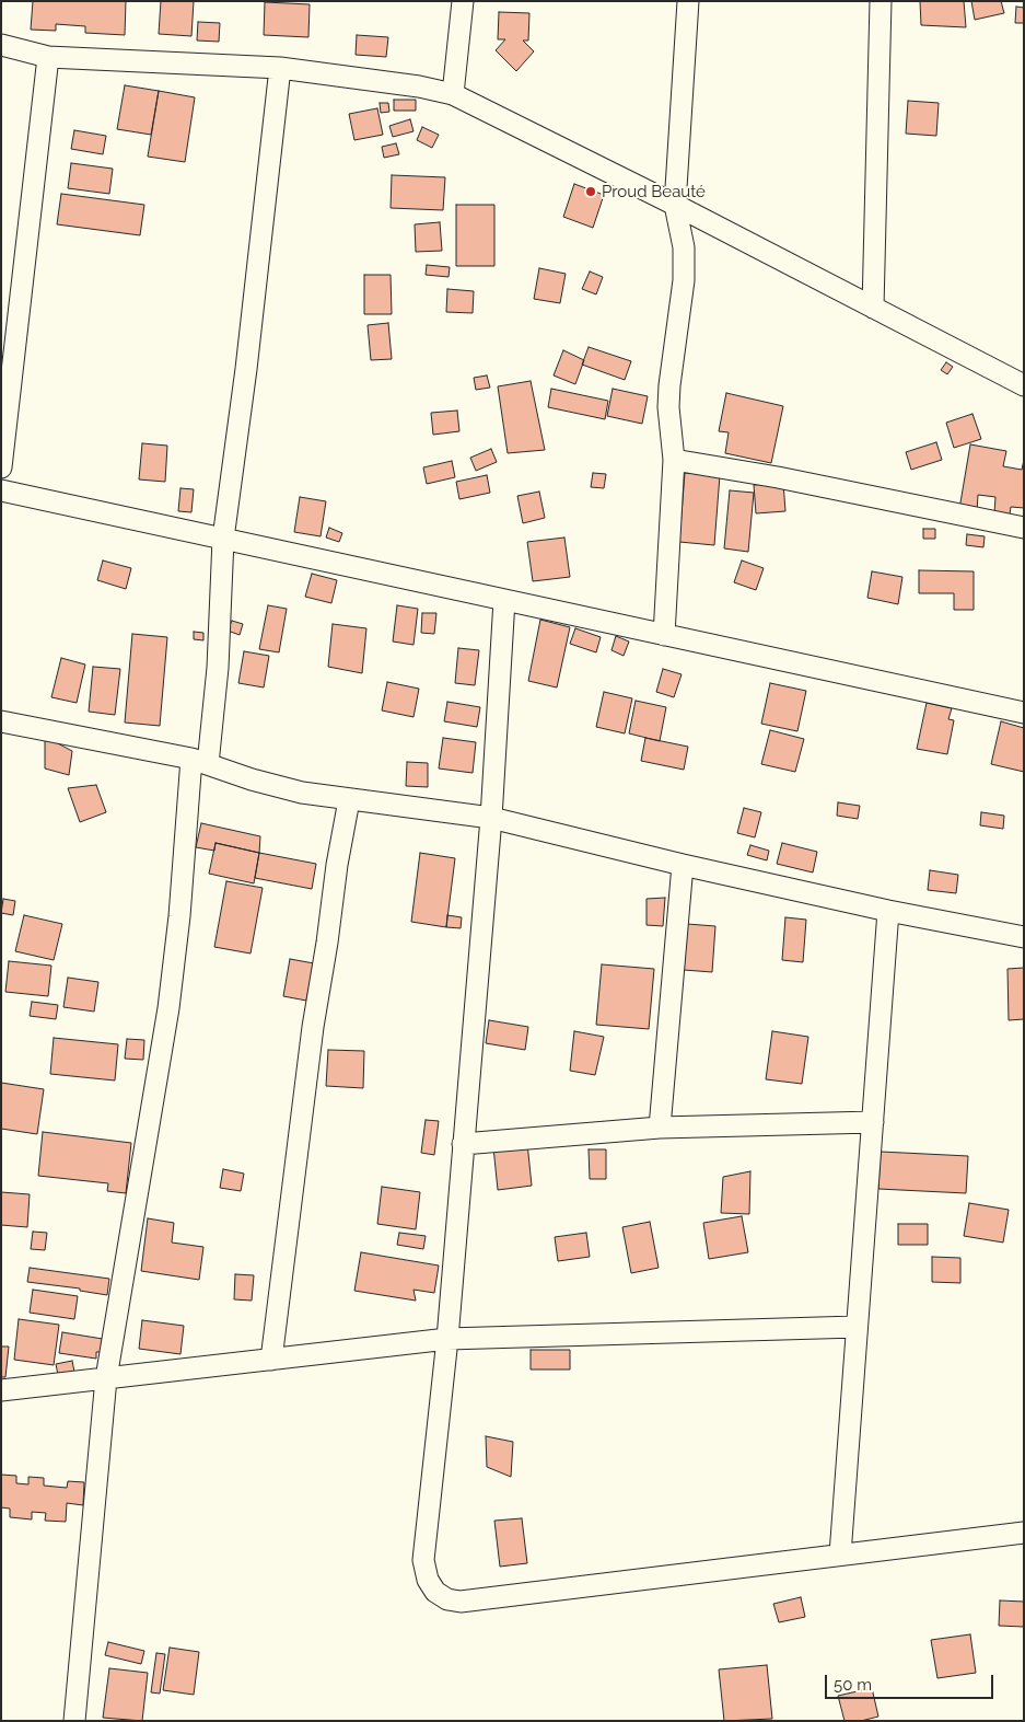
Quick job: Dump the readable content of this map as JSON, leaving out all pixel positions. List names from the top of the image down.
{
  "places": ["Proud Beauté"],
  "scale_bar": "50 m"
}
